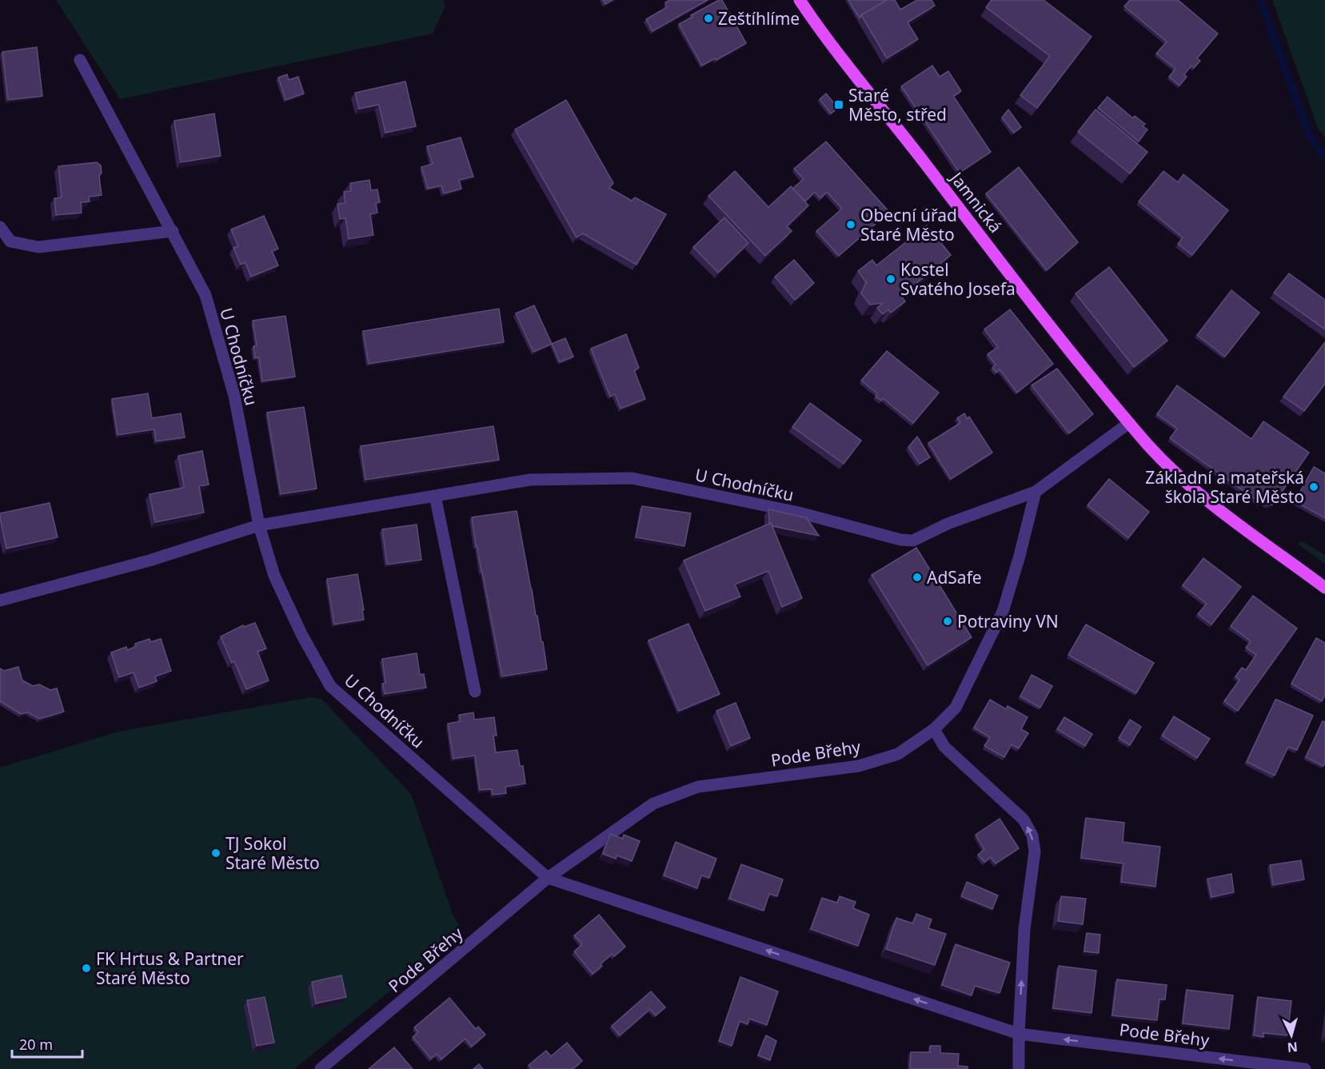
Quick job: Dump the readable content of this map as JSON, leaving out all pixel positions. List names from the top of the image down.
{
  "streets": {
    "main road": ["Jamnická"],
    "street": ["U Chodníčku", "Pode Břehy"]
  },
  "crossings": [
    ["U Chodníčku", "Pode Břehy"]
  ],
  "one_way": ["Pode Břehy"],
  "places": {
    "other": [
      "Zeštíhlíme",
      "Obecní úřad Staré Město",
      "Kostel Svatého Josefa",
      "Základní a mateřská škola Staré Město",
      "AdSafe",
      "Potraviny VN",
      "TJ Sokol Staré Město",
      "FK Hrtus & Partner Staré Město"
    ],
    "transit": ["Staré Město, střed"]
  },
  "scale_bar": "20 m",
  "north": "bottom"
}
